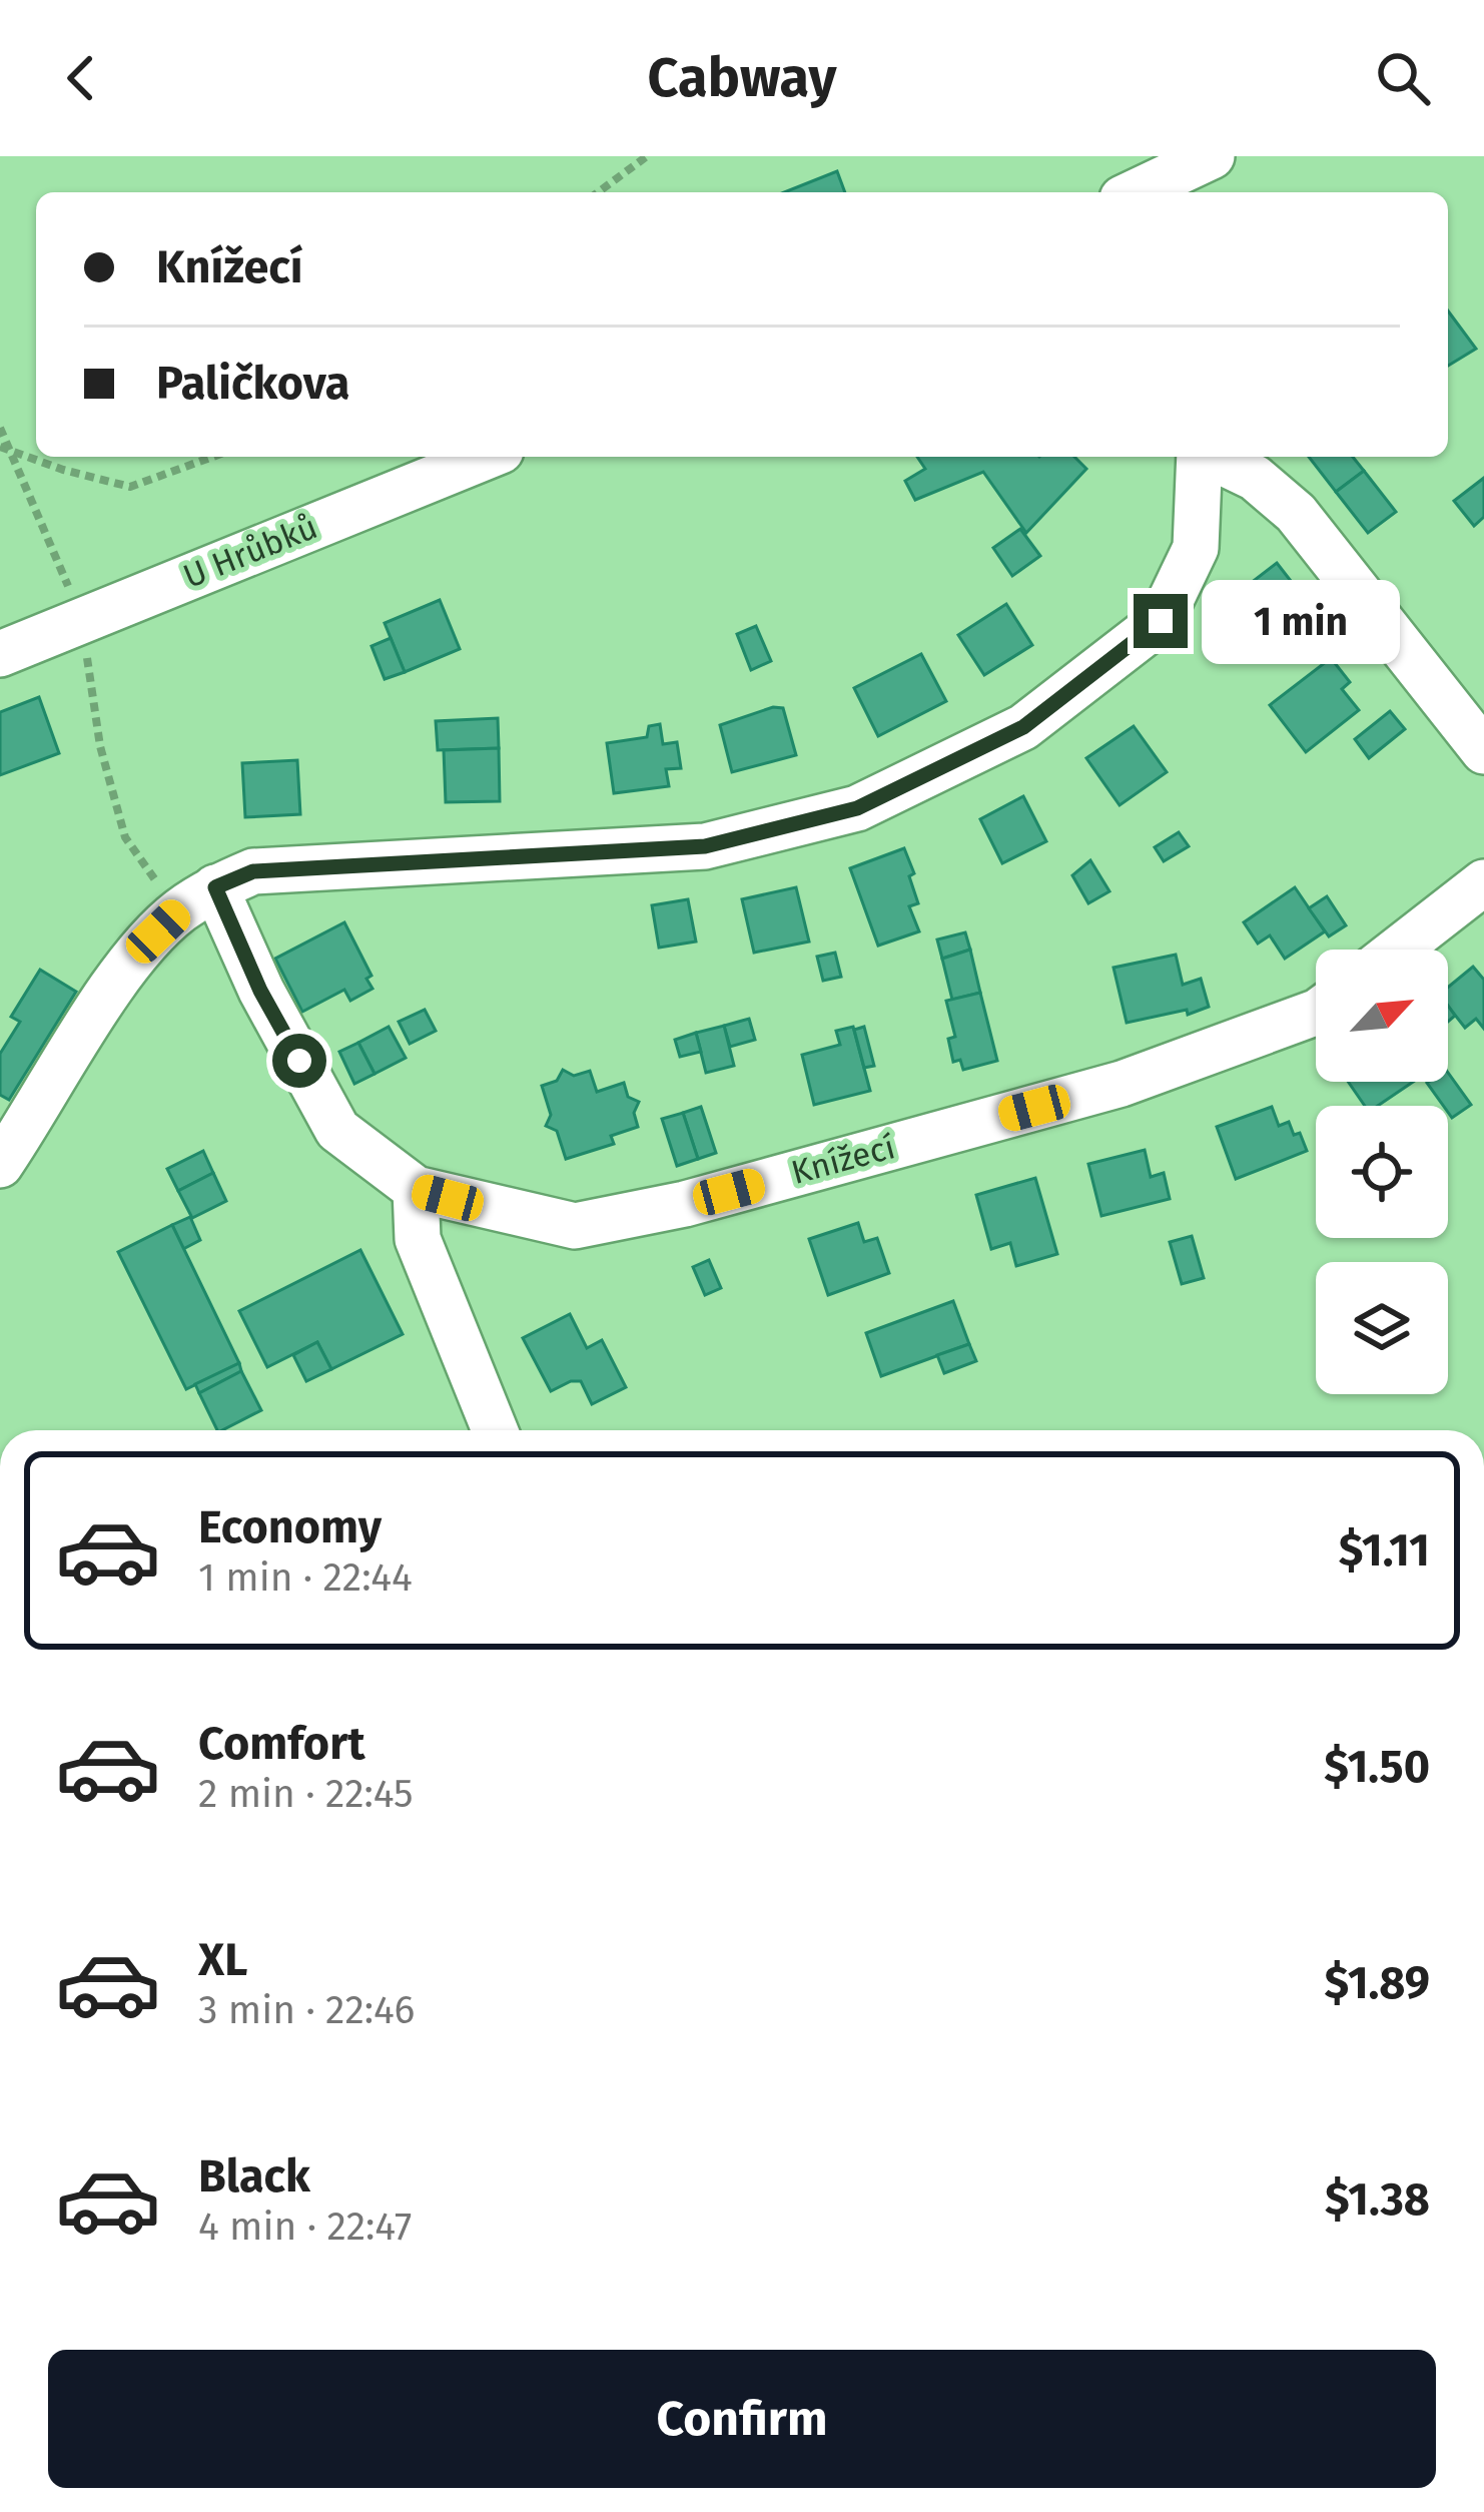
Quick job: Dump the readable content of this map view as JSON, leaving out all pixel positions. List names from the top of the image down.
{
  "streets": {
    "street": ["U Hrůbků", "Knížecí"]
  },
  "north": "top right",
  "page": {
    "header": "Cabway",
    "banner": ["Knížecí", "Paličkova"],
    "bubble": "1 min",
    "list": [
      {
        "name": "Economy",
        "note": "1 min · 22:44",
        "value": "$1.11"
      },
      {
        "name": "Comfort",
        "note": "2 min · 22:45",
        "value": "$1.50"
      },
      {
        "name": "XL",
        "note": "3 min · 22:46",
        "value": "$1.89"
      },
      {
        "name": "Black",
        "note": "4 min · 22:47",
        "value": "$1.38"
      }
    ],
    "buttons": "Confirm"
  }
}
